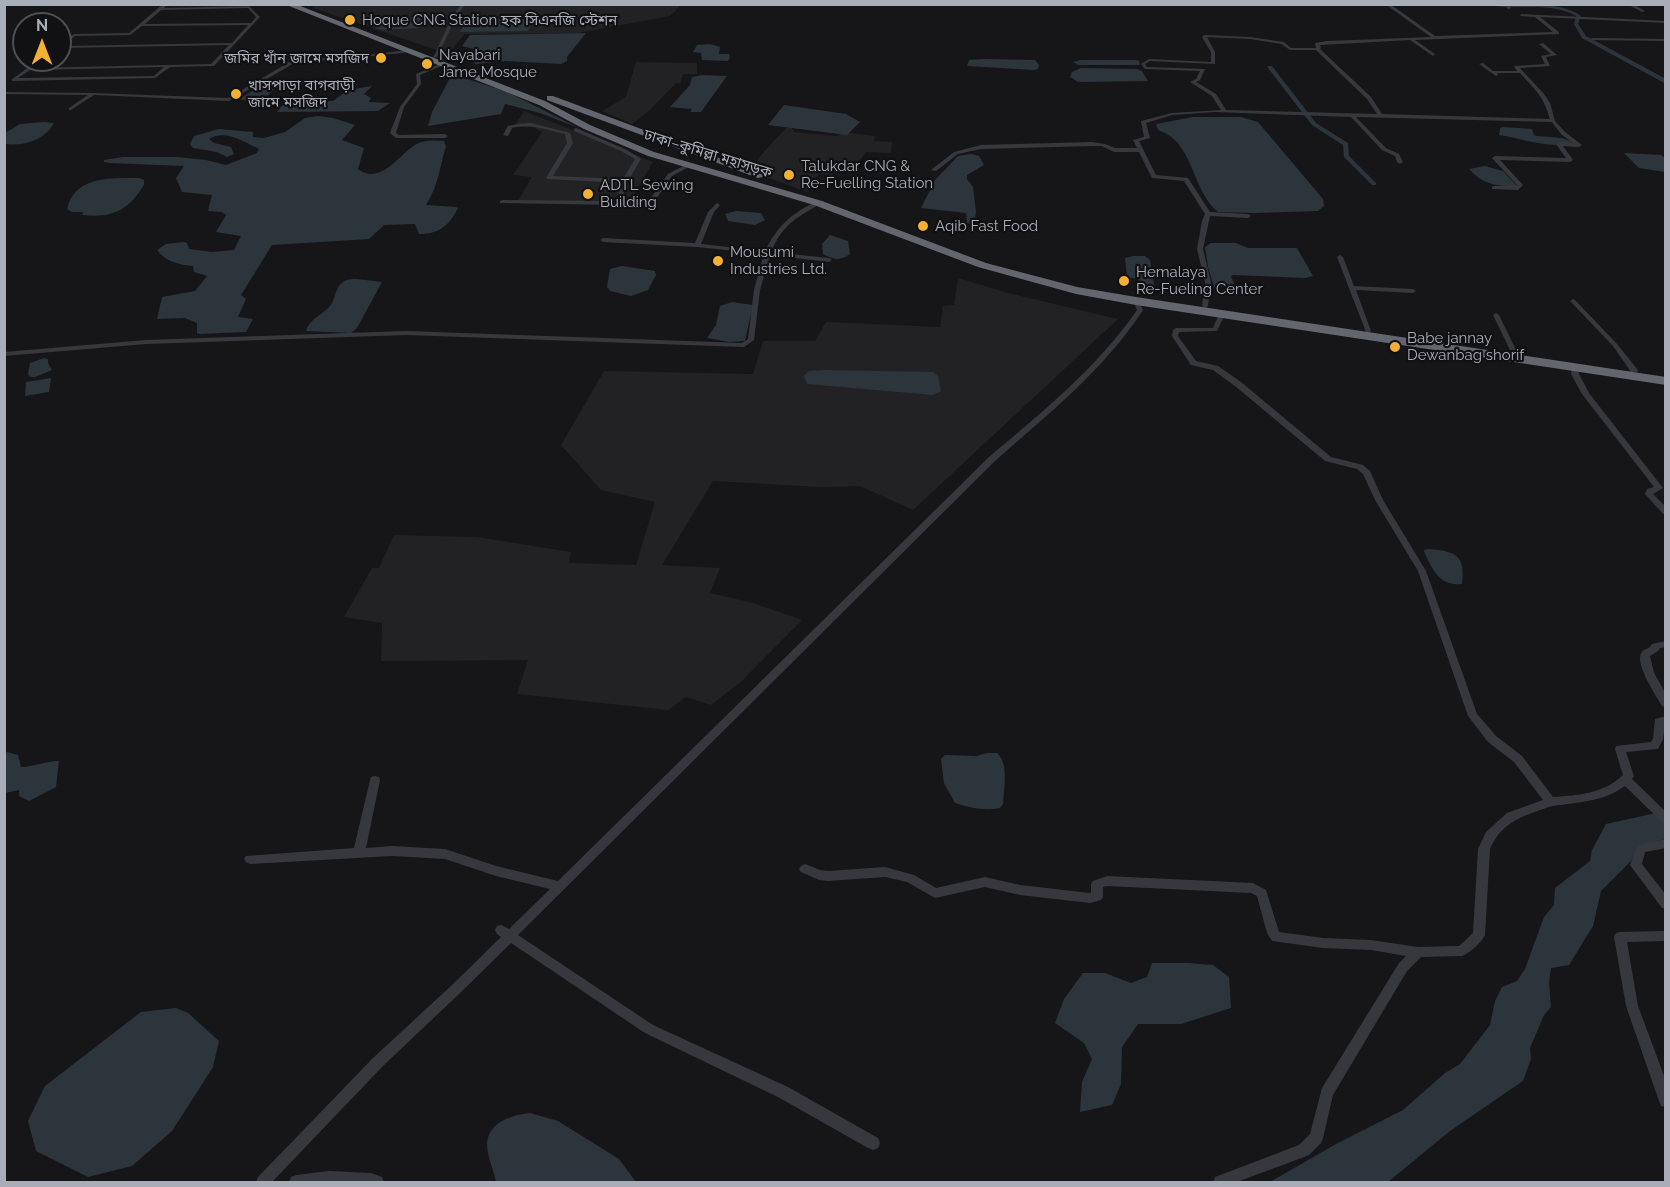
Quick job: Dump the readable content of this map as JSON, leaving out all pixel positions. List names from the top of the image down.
{
  "streets": {
    "highway": ["ঢাকা–কুমিল্লা মহাসড়ক"]
  },
  "places": [
    "Hoque CNG Station হক সিএনজি স্টেশন",
    "জমির খাঁন জামে মসজিদ",
    "Nayabari Jame Mosque",
    "খাসপাড়া বাগবাড়ী জামে মসজিদ",
    "Talukdar CNG & Re-Fuelling Station",
    "ADTL Sewing Building",
    "Aqib Fast Food",
    "Mousumi Industries Ltd.",
    "Hemalaya Re-Fueling Center",
    "Babe jannay Dewanbag shorif"
  ],
  "north": "top"
}
